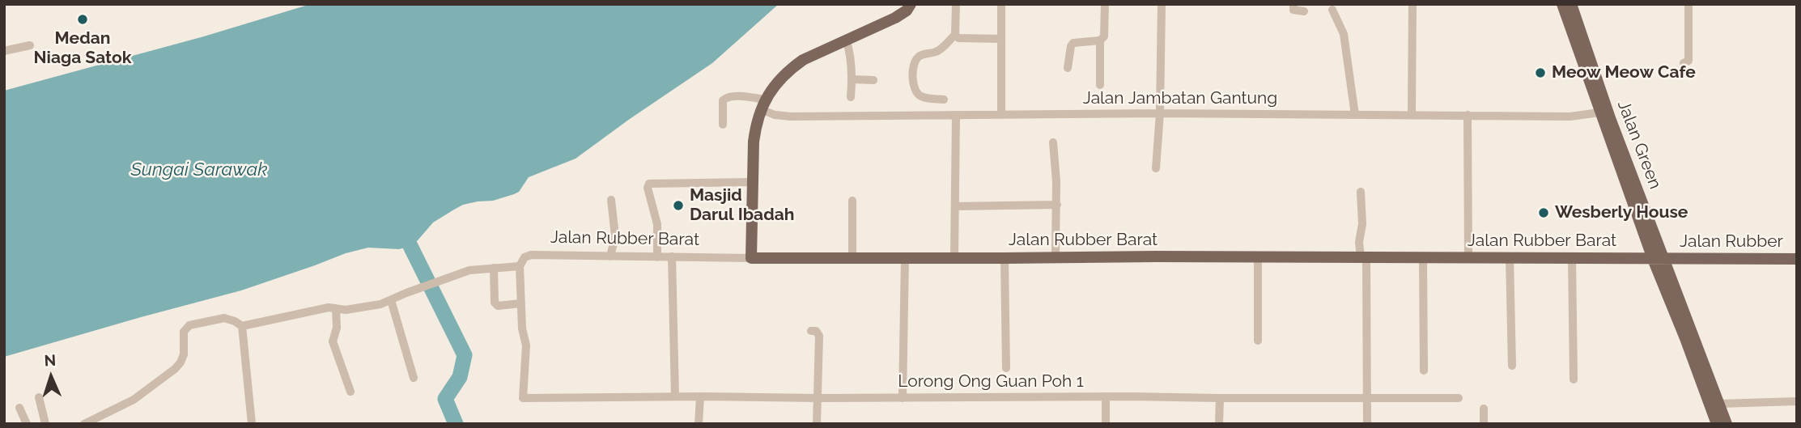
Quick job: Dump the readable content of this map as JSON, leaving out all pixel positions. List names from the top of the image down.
{
  "streets": {
    "main road": ["Jalan Green", "Jalan Rubber Barat", "Jalan Rubber"],
    "street": ["Jalan Jambatan Gantung", "Lorong Ong Guan Poh 1"]
  },
  "crossings": [
    ["Jalan Jambatan Gantung", "Jalan Green"],
    ["Jalan Green", "Jalan Rubber Barat"],
    ["Jalan Green", "Jalan Rubber"],
    ["Jalan Rubber Barat", "Jalan Rubber"]
  ],
  "water": ["Sungai Sarawak"],
  "places": [
    "Medan Niaga Satok",
    "Meow Meow Cafe",
    "Masjid Darul Ibadah",
    "Wesberly House"
  ],
  "north": "top"
}
